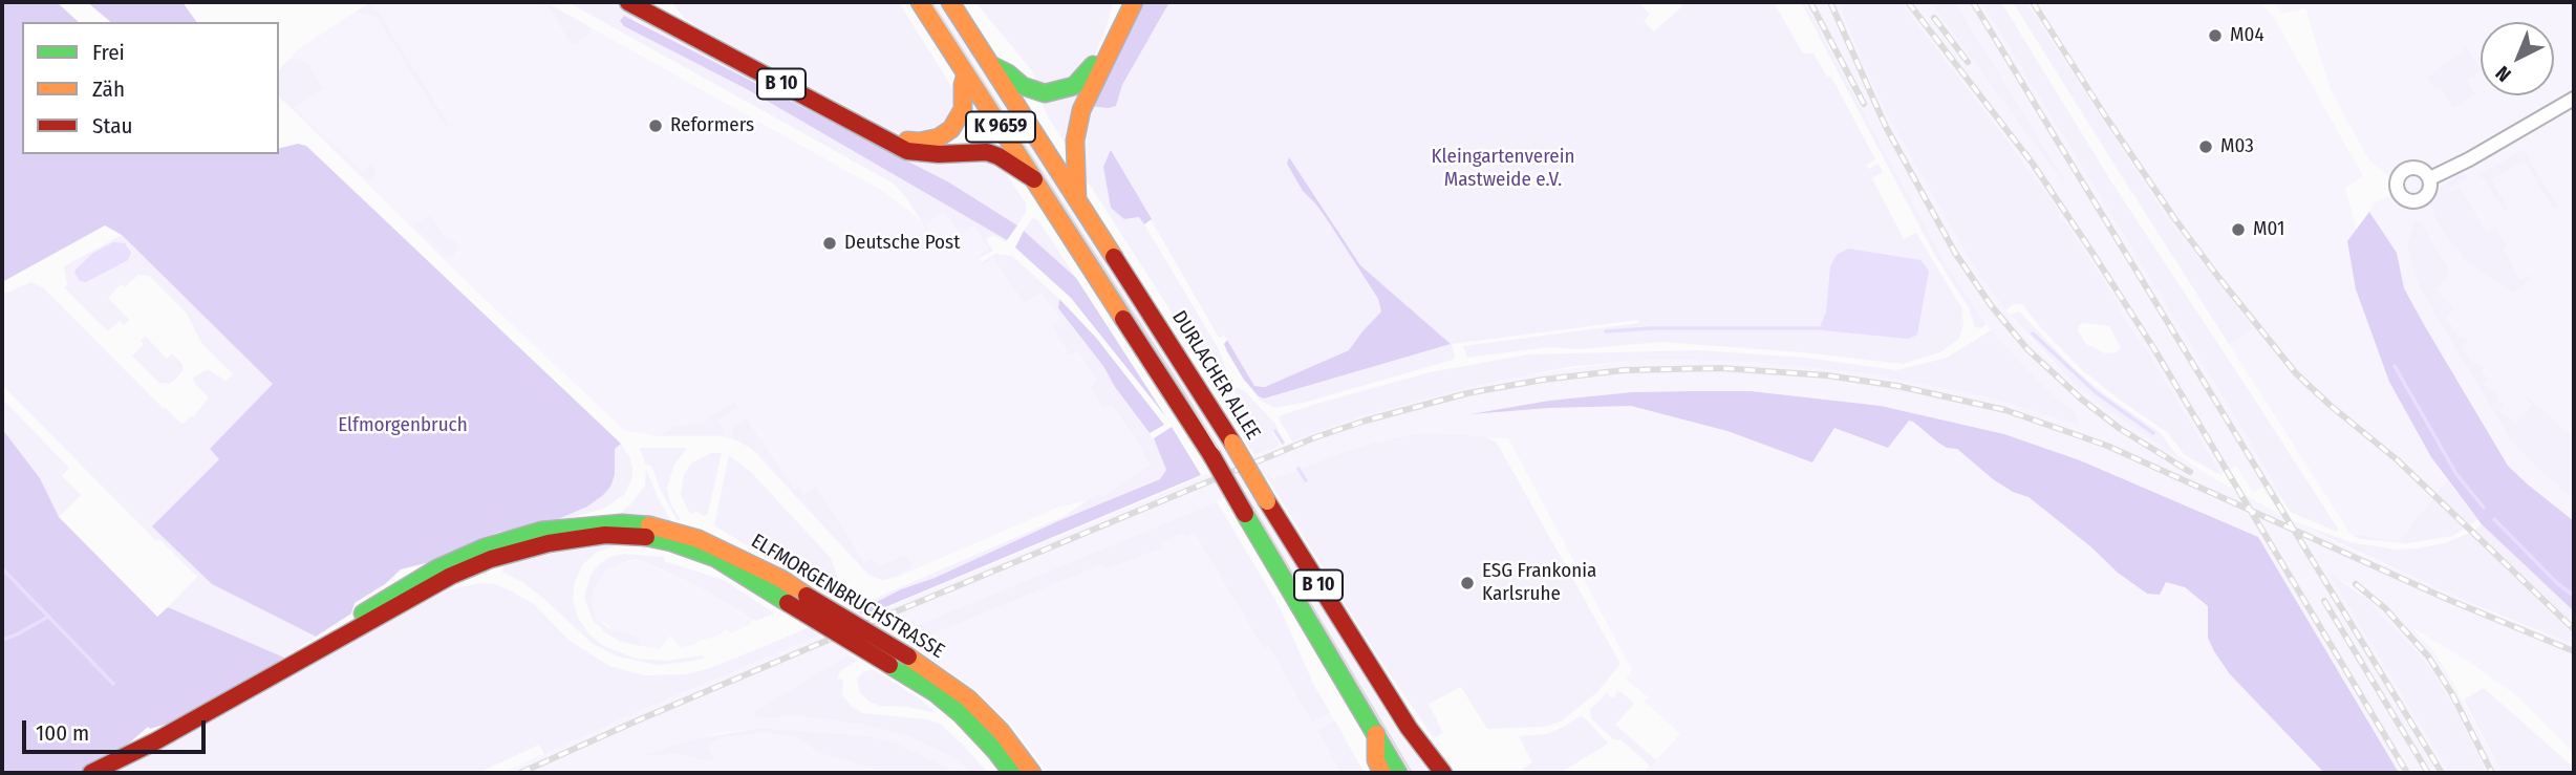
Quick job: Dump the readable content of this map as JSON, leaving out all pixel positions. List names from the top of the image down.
{
  "streets": {
    "main road": [
      "B 10",
      "K 9659",
      "DURLACHER ALLEE",
      "ELFMORGENBRUCHSTRASSE"
    ]
  },
  "crossings": [
    ["B 10", "K 9659"]
  ],
  "parks": ["Kleingartenverein Mastweide e.V.", "Elfmorgenbruch"],
  "places": [
    "M04",
    "Reformers",
    "M03",
    "M01",
    "Deutsche Post",
    "ESG Frankonia Karlsruhe"
  ],
  "legend": ["Frei", "Zäh", "Stau"],
  "scale_bar": "100 m",
  "north": "bottom left"
}
